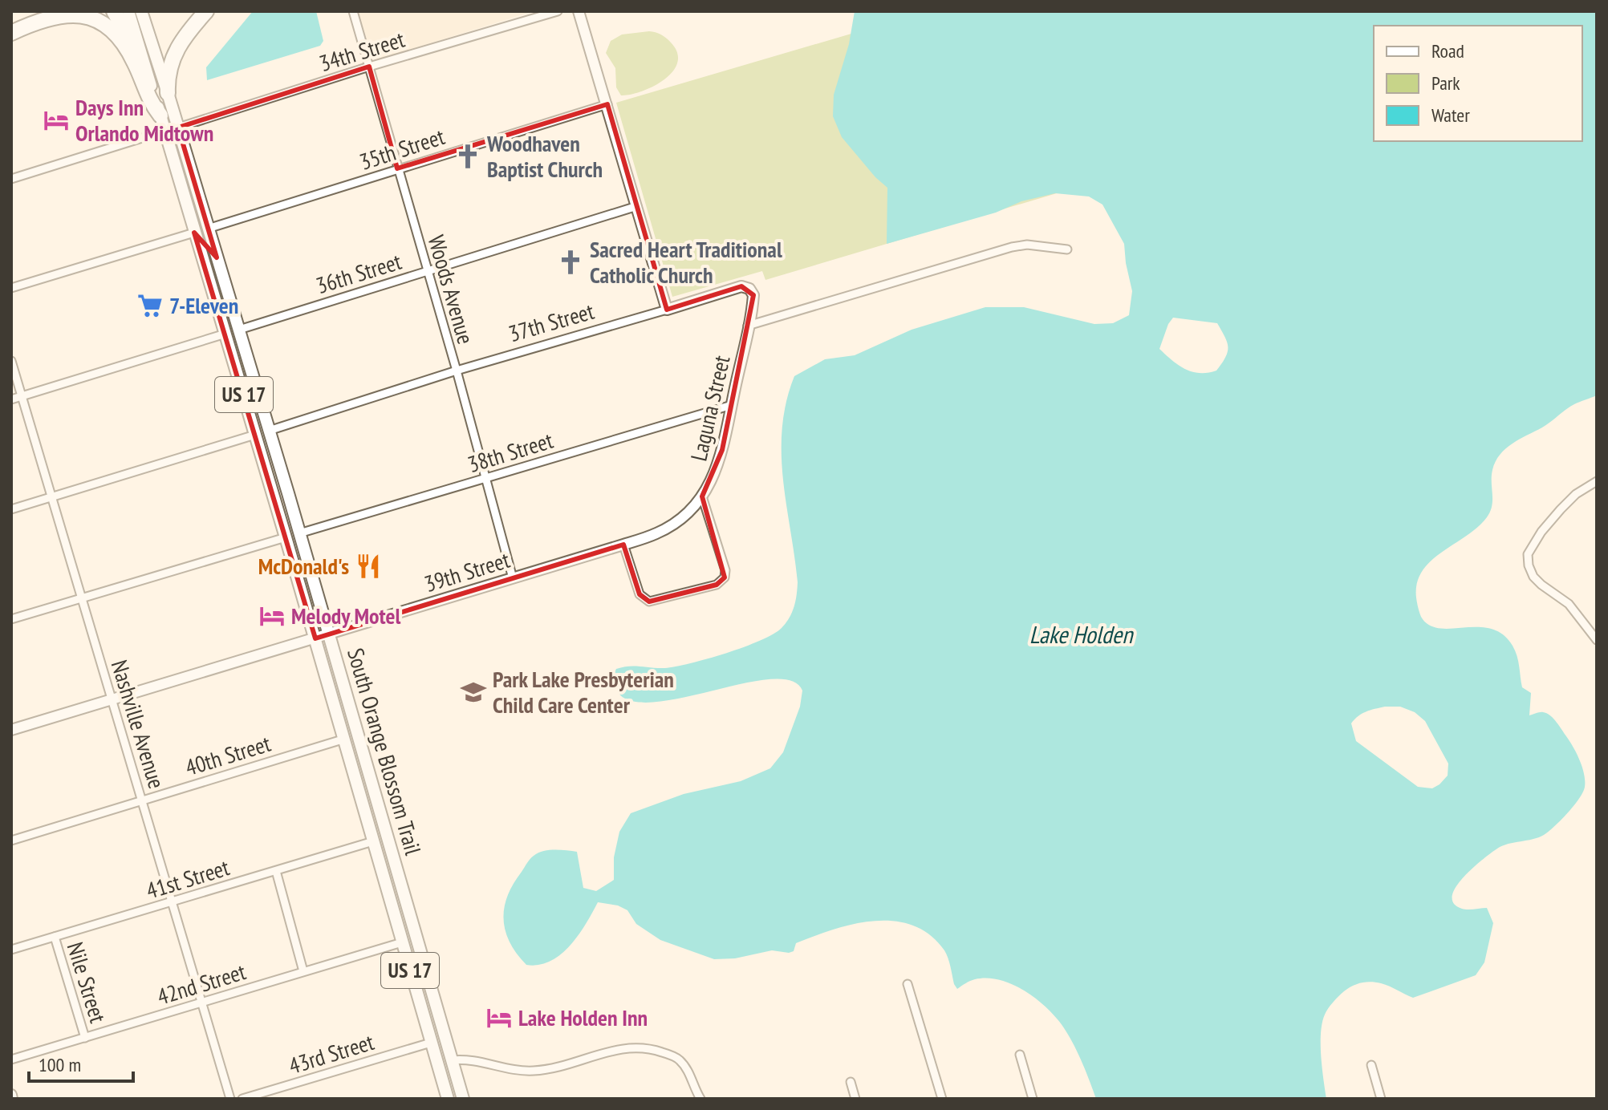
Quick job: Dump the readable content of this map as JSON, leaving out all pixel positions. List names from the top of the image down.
{
  "streets": {
    "main road": ["US 17", "South Orange Blossom Trail"],
    "street": [
      "34th Street",
      "35th Street",
      "36th Street",
      "Woods Avenue",
      "37th Street",
      "Laguna Street",
      "38th Street",
      "39th Street",
      "Nashville Avenue",
      "40th Street",
      "41st Street",
      "Nile Street",
      "42nd Street",
      "43rd Street"
    ]
  },
  "crossings": [
    ["34th Street", "Woods Avenue"],
    ["34th Street", "South Orange Blossom Trail"],
    ["35th Street", "Woods Avenue"],
    ["35th Street", "South Orange Blossom Trail"],
    ["36th Street", "Woods Avenue"],
    ["36th Street", "South Orange Blossom Trail"],
    ["Woods Avenue", "37th Street"],
    ["Woods Avenue", "38th Street"],
    ["Woods Avenue", "39th Street"],
    ["37th Street", "Laguna Street"],
    ["37th Street", "South Orange Blossom Trail"],
    ["Laguna Street", "38th Street"],
    ["Laguna Street", "39th Street"],
    ["38th Street", "South Orange Blossom Trail"],
    ["39th Street", "Nashville Avenue"],
    ["39th Street", "South Orange Blossom Trail"],
    ["Nashville Avenue", "40th Street"],
    ["Nashville Avenue", "41st Street"],
    ["Nashville Avenue", "42nd Street"],
    ["South Orange Blossom Trail", "40th Street"],
    ["South Orange Blossom Trail", "41st Street"],
    ["South Orange Blossom Trail", "42nd Street"],
    ["South Orange Blossom Trail", "43rd Street"],
    ["41st Street", "Nile Street"],
    ["Nile Street", "42nd Street"]
  ],
  "water": ["Lake Holden"],
  "places": {
    "hotel": ["Days Inn Orlando Midtown", "Melody Motel", "Lake Holden Inn"],
    "church": ["Woodhaven Baptist Church", "Sacred Heart Traditional Catholic Church"],
    "supermarket": ["7-Eleven"],
    "restaurant": ["McDonald's"],
    "school or university": ["Park Lake Presbyterian Child Care Center"]
  },
  "legend": ["Road", "Park", "Water"],
  "scale_bar": "100 m"
}
